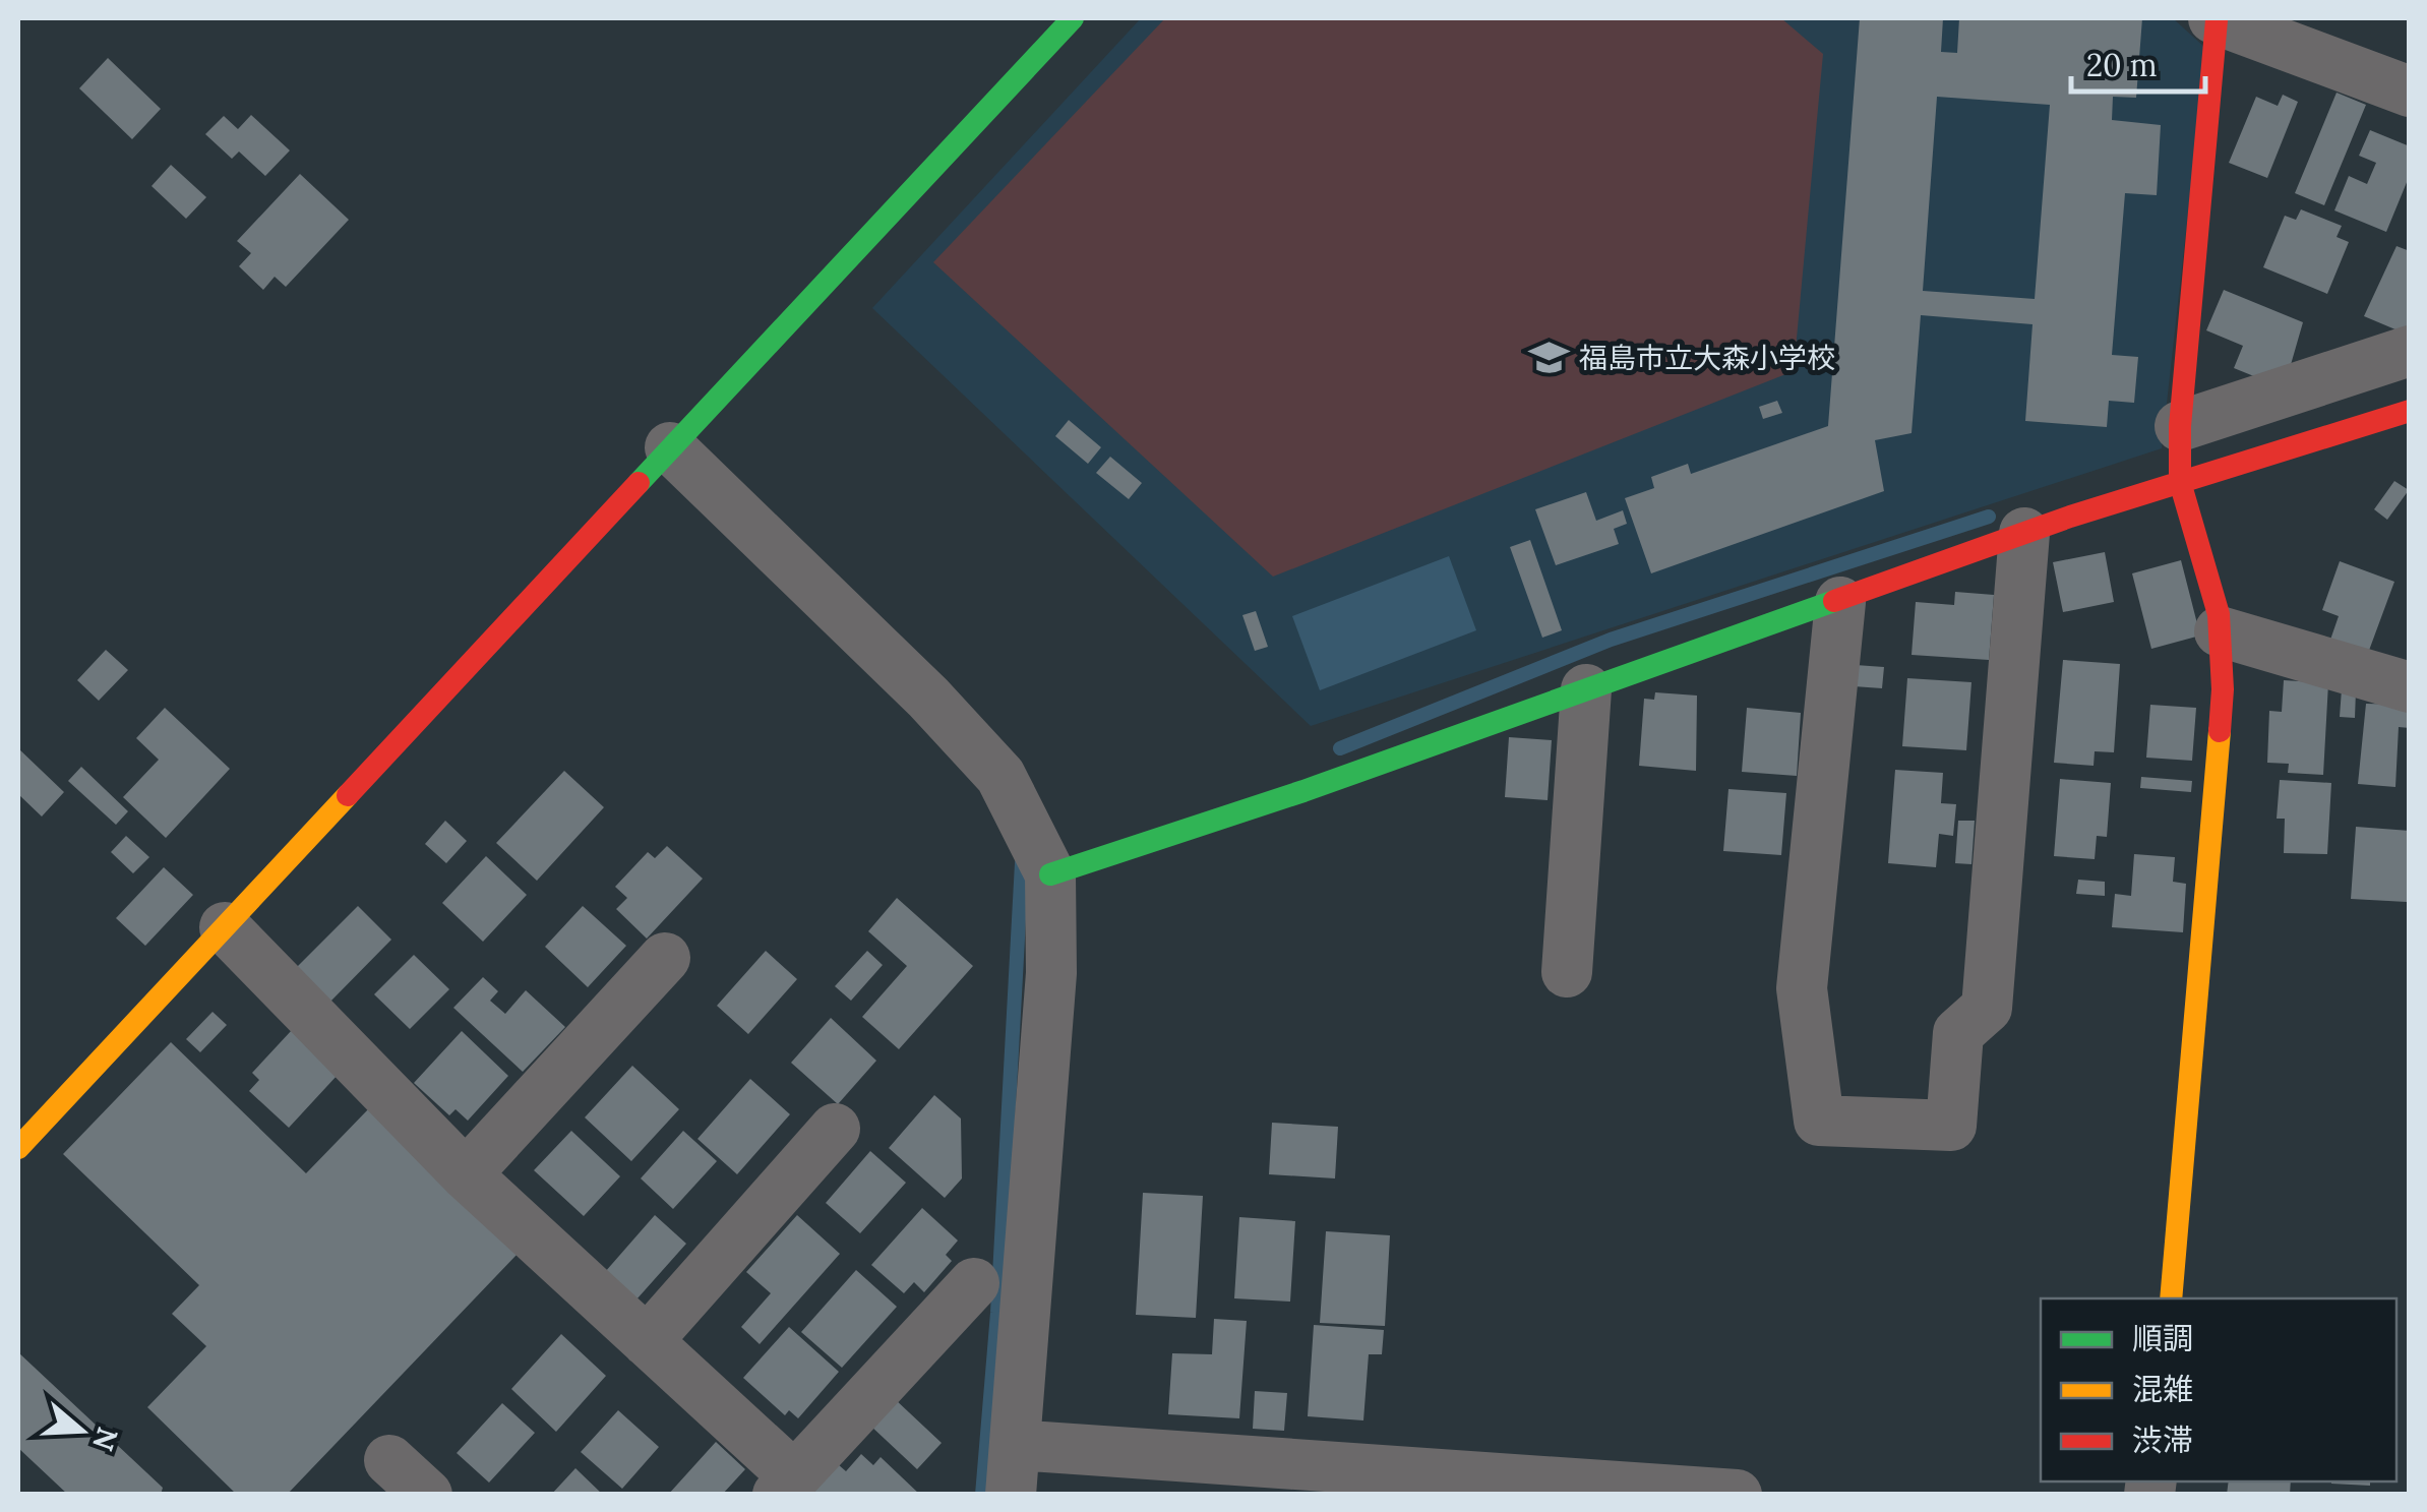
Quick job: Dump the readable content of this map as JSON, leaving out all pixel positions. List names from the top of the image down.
{
  "places": {
    "school or university": ["福島市立大森小学校"]
  },
  "legend": ["順調", "混雑", "渋滞"],
  "scale_bar": "20 m",
  "north": "right"
}
